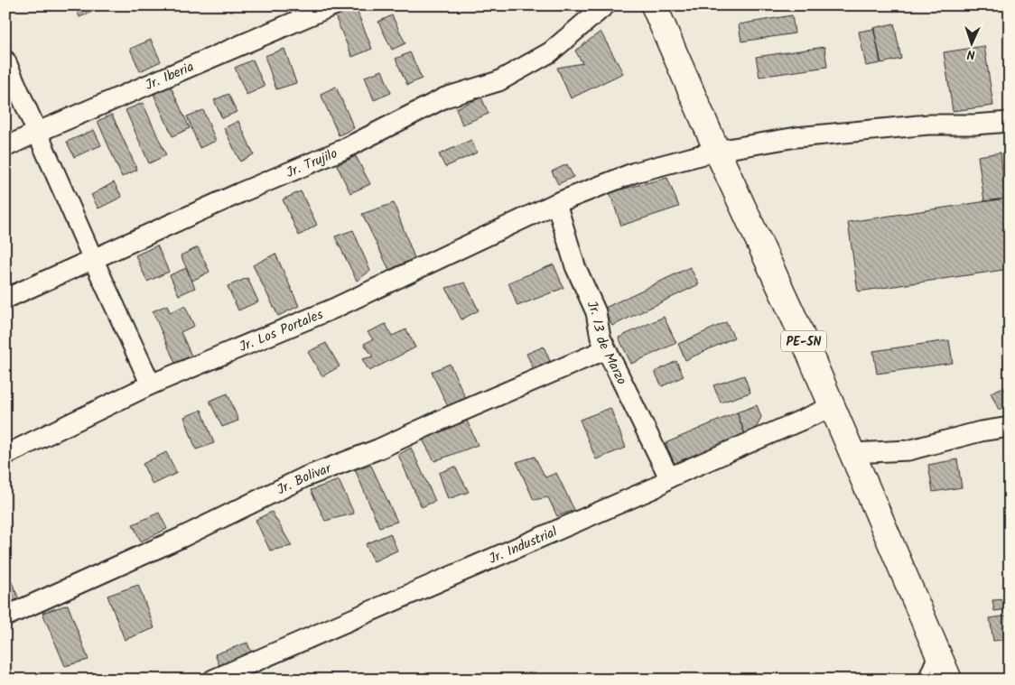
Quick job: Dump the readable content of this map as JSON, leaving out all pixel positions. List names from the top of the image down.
{
  "streets": {
    "highway": ["PE-5N"],
    "street": [
      "Jr. Iberia",
      "Jr. Trujilo",
      "Jr. Los Portales",
      "Jr. 13 de Marzo",
      "Jr. Bolivar",
      "Jr. Industrial"
    ]
  },
  "crossings": [
    ["Jr. Los Portales", "PE-5N"],
    ["Jr. Los Portales", "Jr. 13 de Marzo"],
    ["PE-5N", "Jr. Industrial"],
    ["Jr. 13 de Marzo", "Jr. Bolivar"],
    ["Jr. 13 de Marzo", "Jr. Industrial"]
  ],
  "north": "bottom"
}
